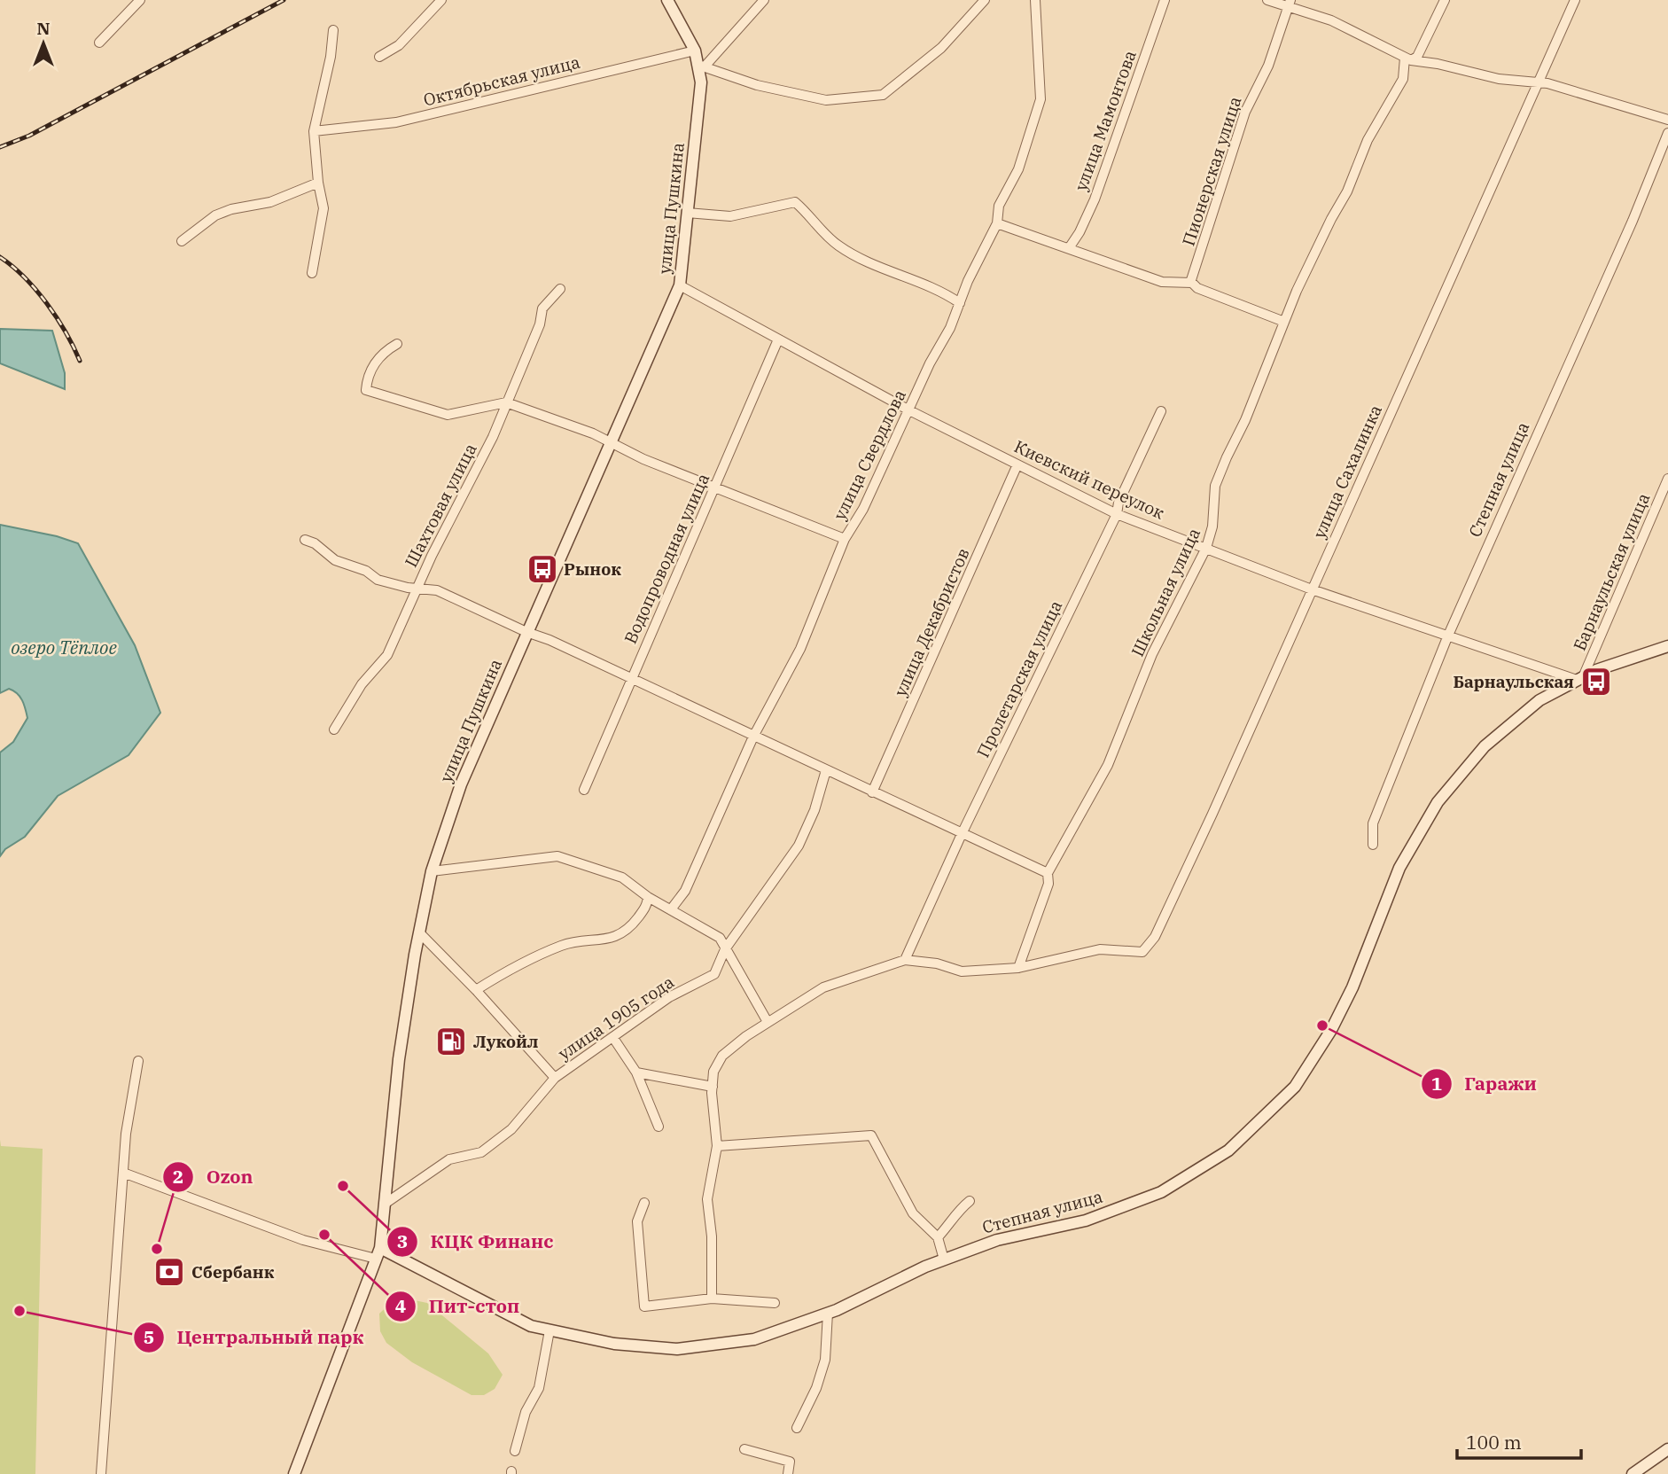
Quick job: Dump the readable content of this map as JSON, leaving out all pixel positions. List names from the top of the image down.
{
  "streets": {
    "main road": ["улица Пушкина", "Степная улица"],
    "street": [
      "Октябрьская улица",
      "улица Мамонтова",
      "Пионерская улица",
      "улица Свердлова",
      "улица Сахалинка",
      "Киевский переулок",
      "Шахтовая улица",
      "Водопроводная улица",
      "Барнаульская улица",
      "Школьная улица",
      "улица Декабристов",
      "Пролетарская улица",
      "улица 1905 года"
    ]
  },
  "crossings": [
    ["Октябрьская улица", "улица Пушкина"],
    ["улица Пушкина", "Киевский переулок"],
    ["улица Пушкина", "Степная улица"],
    ["улица Пушкина", "улица 1905 года"],
    ["улица Свердлова", "Киевский переулок"],
    ["улица Сахалинка", "Киевский переулок"],
    ["улица Сахалинка", "Школьная улица"],
    ["Киевский переулок", "Степная улица"],
    ["Киевский переулок", "Водопроводная улица"],
    ["Киевский переулок", "Барнаульская улица"],
    ["Киевский переулок", "Школьная улица"],
    ["Киевский переулок", "улица Декабристов"],
    ["Киевский переулок", "Пролетарская улица"],
    ["Степная улица", "Барнаульская улица"]
  ],
  "water": ["озеро Тёплое"],
  "places": {
    "bus stop": ["Рынок", "Барнаульская"],
    "other": [
      "Гаражи",
      "КЦК Финанс",
      "Пит-стоп",
      "Ozon",
      "Центральный парк"
    ],
    "fuel station": ["Лукойл"],
    "bank": ["Сбербанк"]
  },
  "scale_bar": "100 m",
  "north": "top"
}
